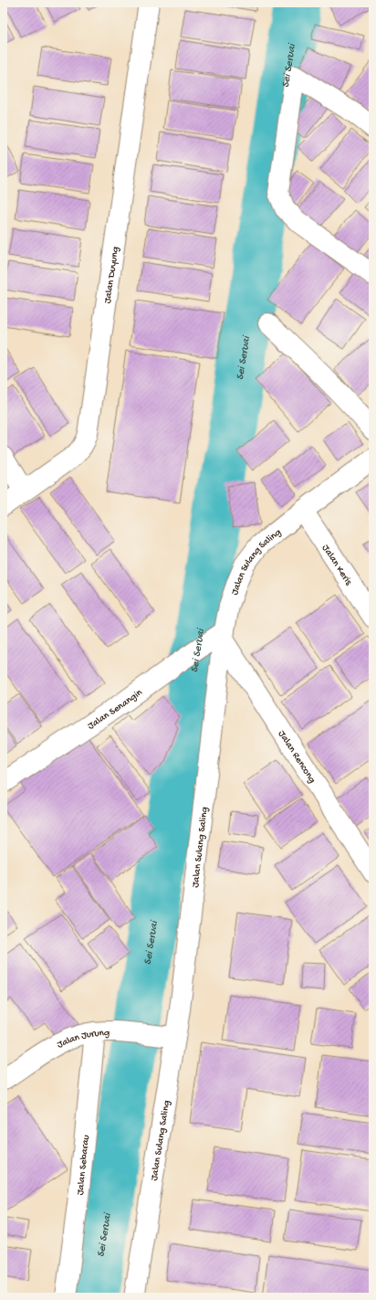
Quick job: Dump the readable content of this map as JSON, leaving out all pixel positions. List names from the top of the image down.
{
  "streets": {
    "street": [
      "Jalan Duyung",
      "Jalan Sulang Saling",
      "Jalan Keris",
      "Jalan Senangin",
      "Jalan Rencong",
      "Jalan Jurung",
      "Jalan Sebarau"
    ]
  },
  "crossings": [
    ["Jalan Sulang Saling", "Jalan Keris"],
    ["Jalan Sulang Saling", "Jalan Senangin"],
    ["Jalan Sulang Saling", "Jalan Rencong"],
    ["Jalan Sulang Saling", "Jalan Jurung"],
    ["Jalan Senangin", "Jalan Rencong"],
    ["Jalan Jurung", "Jalan Sebarau"]
  ],
  "water": ["Sei Seruai"]
}
